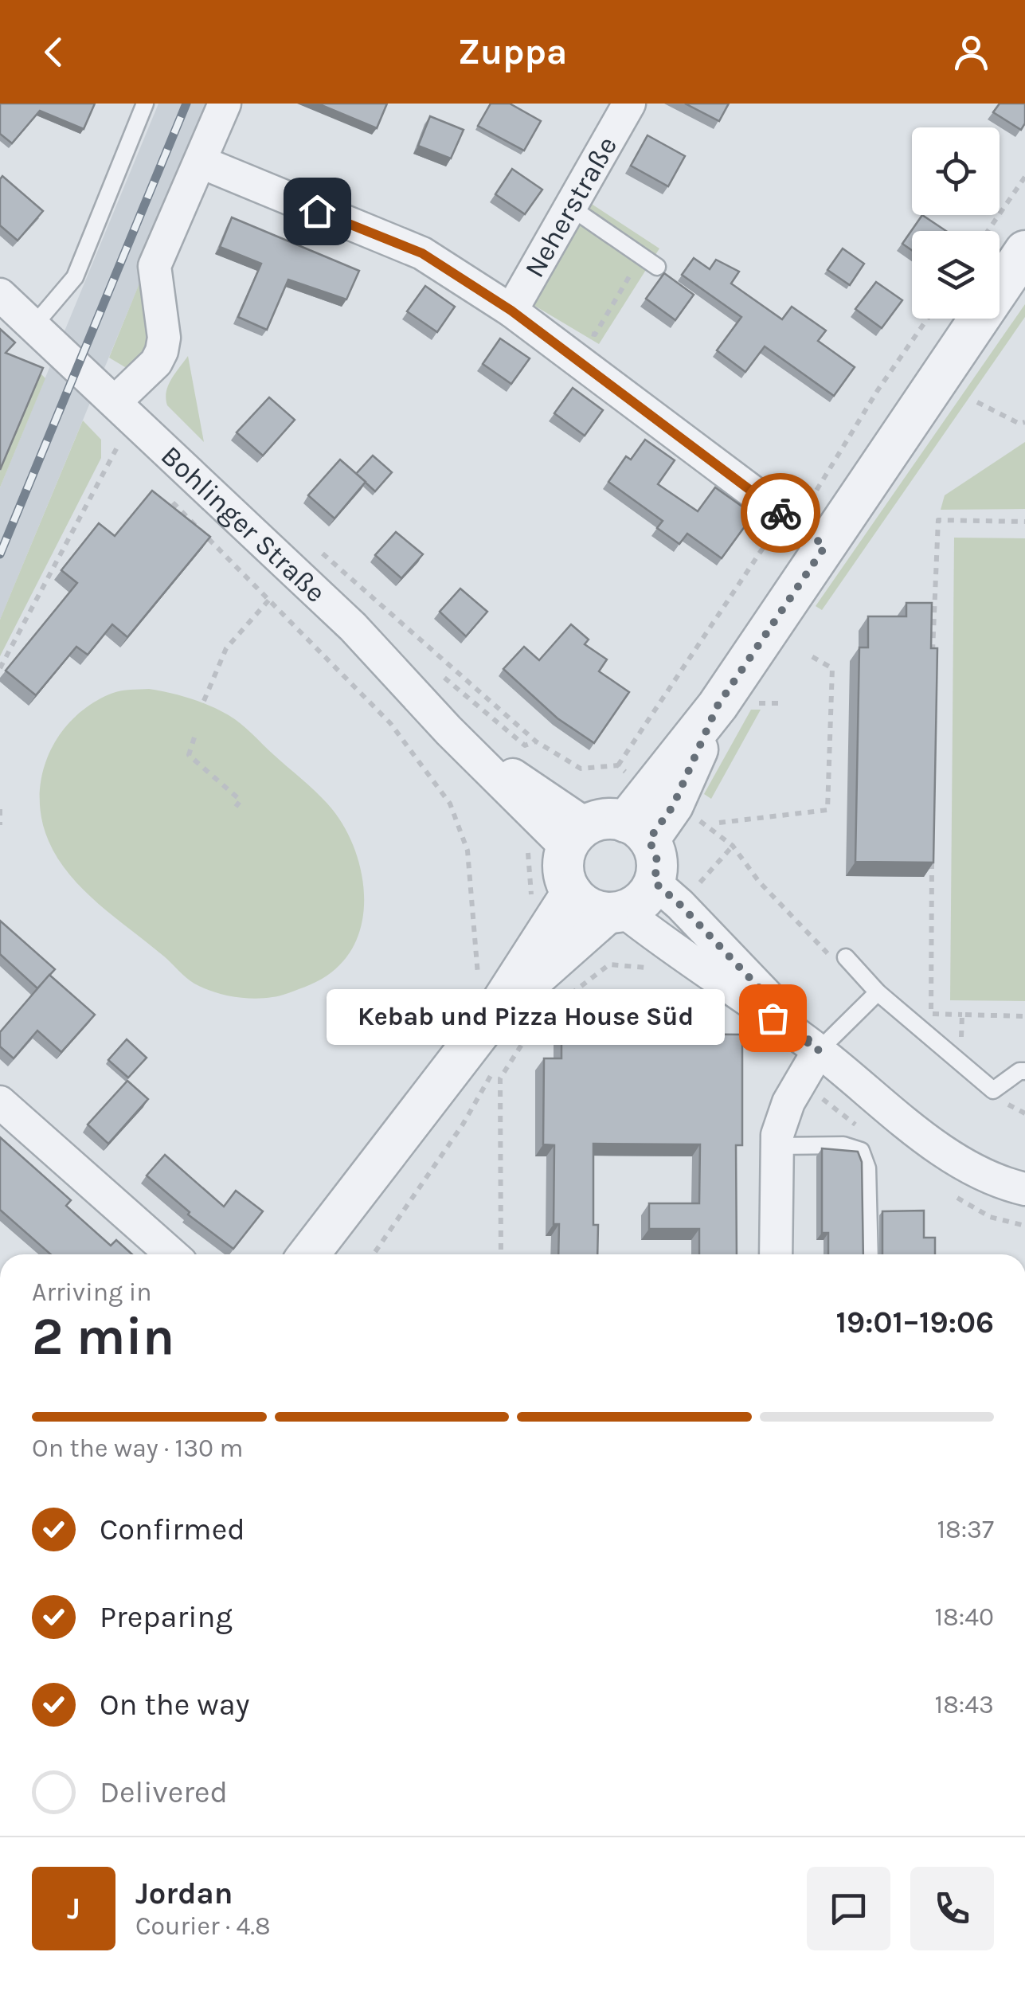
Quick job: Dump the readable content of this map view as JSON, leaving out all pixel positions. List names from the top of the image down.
{
  "streets": {
    "street": ["Neherstraße", "Bohlinger Straße"]
  },
  "places": ["Kebab und Pizza House Süd"],
  "page": {
    "header": "Zuppa",
    "bubble": "Kebab und Pizza House Süd",
    "heading": ["2 min", "Arriving in", "19:01–19:06"],
    "panel": ["Jordan", "Courier · 4.8"],
    "bar": "On the way · 130 m",
    "list": [
      ["Confirmed", "18:37"],
      ["Preparing", "18:40"],
      ["On the way", "18:43"],
      "Delivered"
    ],
    "round": "J"
  }
}
